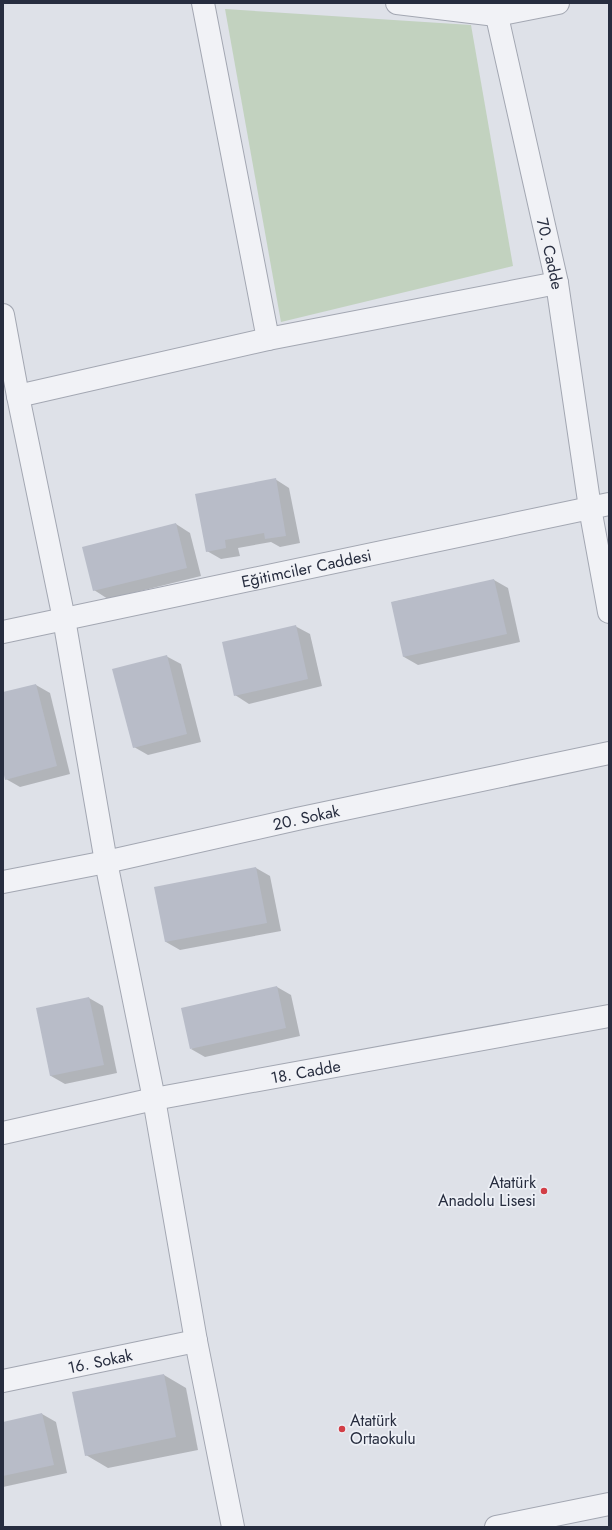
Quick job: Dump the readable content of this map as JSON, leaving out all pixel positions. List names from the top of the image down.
{
  "streets": {
    "street": [
      "70. Cadde",
      "Eğitimciler Caddesi",
      "20. Sokak",
      "18. Cadde",
      "16. Sokak"
    ]
  },
  "crossings": [
    ["70. Cadde", "Eğitimciler Caddesi"]
  ],
  "places": ["Atatürk Anadolu Lisesi", "Atatürk Ortaokulu"]
}
